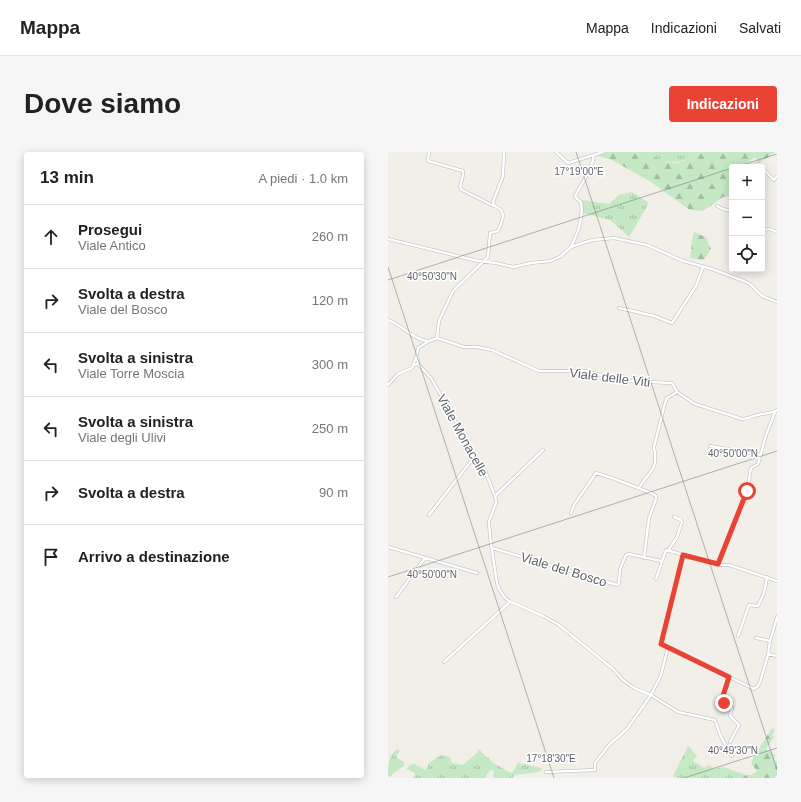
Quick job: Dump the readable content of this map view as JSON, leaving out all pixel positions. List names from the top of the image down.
{
  "streets": {
    "street": ["Viale delle Viti", "Viale Monacelle", "Viale del Bosco"]
  },
  "page": {
    "header": "Mappa",
    "nav": ["Mappa", "Indicazioni", "Salvati"],
    "buttons": "Indicazioni",
    "title": "Dove siamo",
    "heading": ["13 min", "A piedi · 1.0 km"],
    "map_buttons": ["+", "−"],
    "list": [
      ["Prosegui", "Viale Antico", "260 m"],
      ["Svolta a destra", "Viale del Bosco", "120 m"],
      ["Svolta a sinistra", "Viale Torre Moscia", "300 m"],
      ["Svolta a sinistra", "Viale degli Ulivi", "250 m"],
      ["Svolta a destra", "90 m"],
      "Arrivo a destinazione"
    ]
  },
  "coordinates": [
    "17°19'00\"E",
    "40°50'30\"N",
    "40°50'00\"N",
    "40°49'30\"N",
    "17°18'30\"E"
  ]
}
